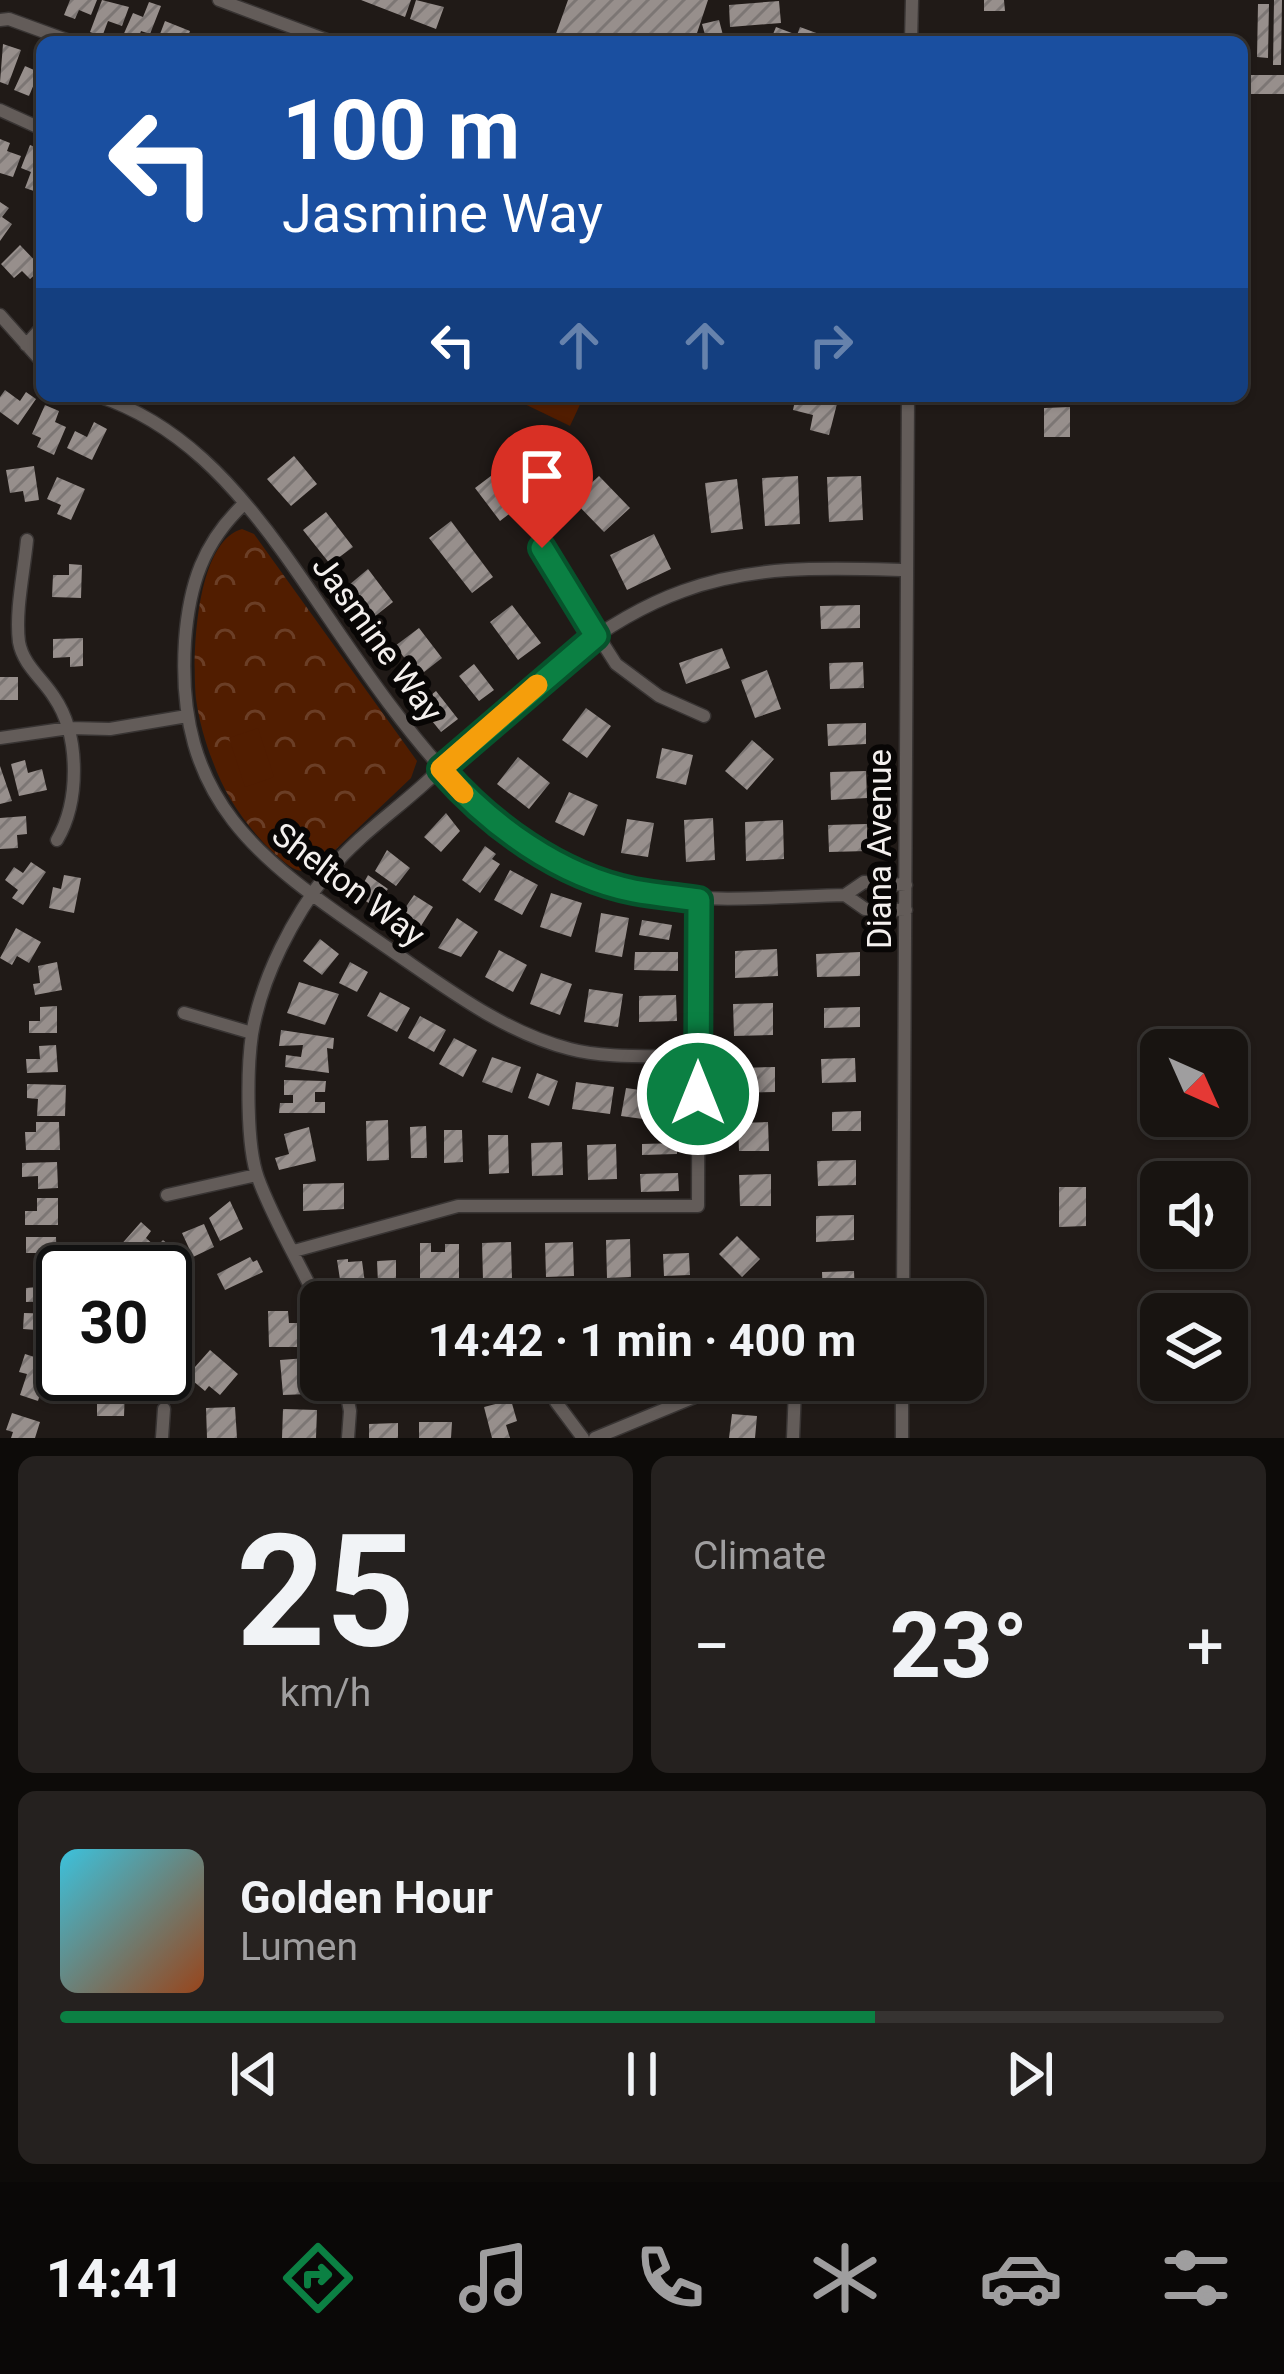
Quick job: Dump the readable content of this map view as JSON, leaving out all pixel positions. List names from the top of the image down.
{
  "streets": {
    "street": ["Jasmine Way", "Diana Avenue", "Shelton Way"]
  },
  "crossings": [
    ["Jasmine Way", "Diana Avenue"],
    ["Jasmine Way", "Shelton Way"]
  ],
  "north": "bottom right",
  "page": {
    "turn": ["100 m", "Jasmine Way"],
    "limit": "30",
    "trip": "14:42 · 1 min · 400 m",
    "tile": [
      ["25", "km/h"],
      "Climate"
    ],
    "heat": ["−", "23°", "+"],
    "song": ["Golden Hour", "Lumen"],
    "tabs": "14:41"
  }
}
